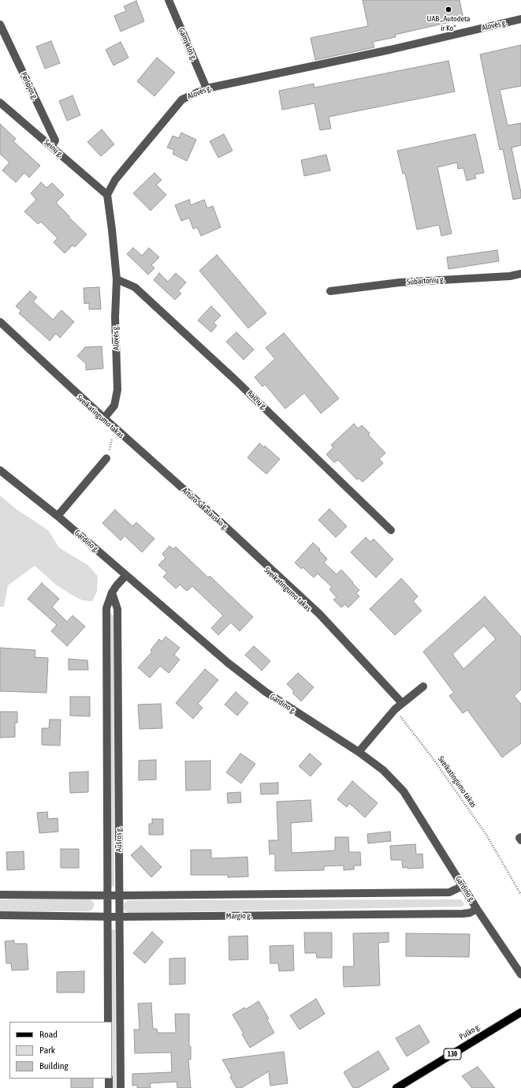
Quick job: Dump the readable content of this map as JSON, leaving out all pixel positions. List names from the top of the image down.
{
  "streets": {
    "main road": ["Pulko g.", "130"],
    "street": [
      "Alovės g.",
      "Gamyklos g.",
      "Perlojos g.",
      "Seinų g.",
      "Subartonių g.",
      "Raižių g.",
      "Artūro Sakalausko g.",
      "Gardino g.",
      "Aušros g.",
      "Margio g."
    ],
    "path": ["Sveikatingumo takas"]
  },
  "crossings": [
    ["Alovės g.", "Gamyklos g."],
    ["Alovės g.", "Seinų g."],
    ["Alovės g.", "Raižių g."],
    ["Alovės g.", "Artūro Sakalausko g."],
    ["Perlojos g.", "Seinų g."],
    ["Gardino g.", "Aušros g."],
    ["Gardino g.", "Margio g."],
    ["Aušros g.", "Margio g."]
  ],
  "places": ["UAB „Autodeta ir Ko“"],
  "legend": ["Road", "Park", "Building"]
}
